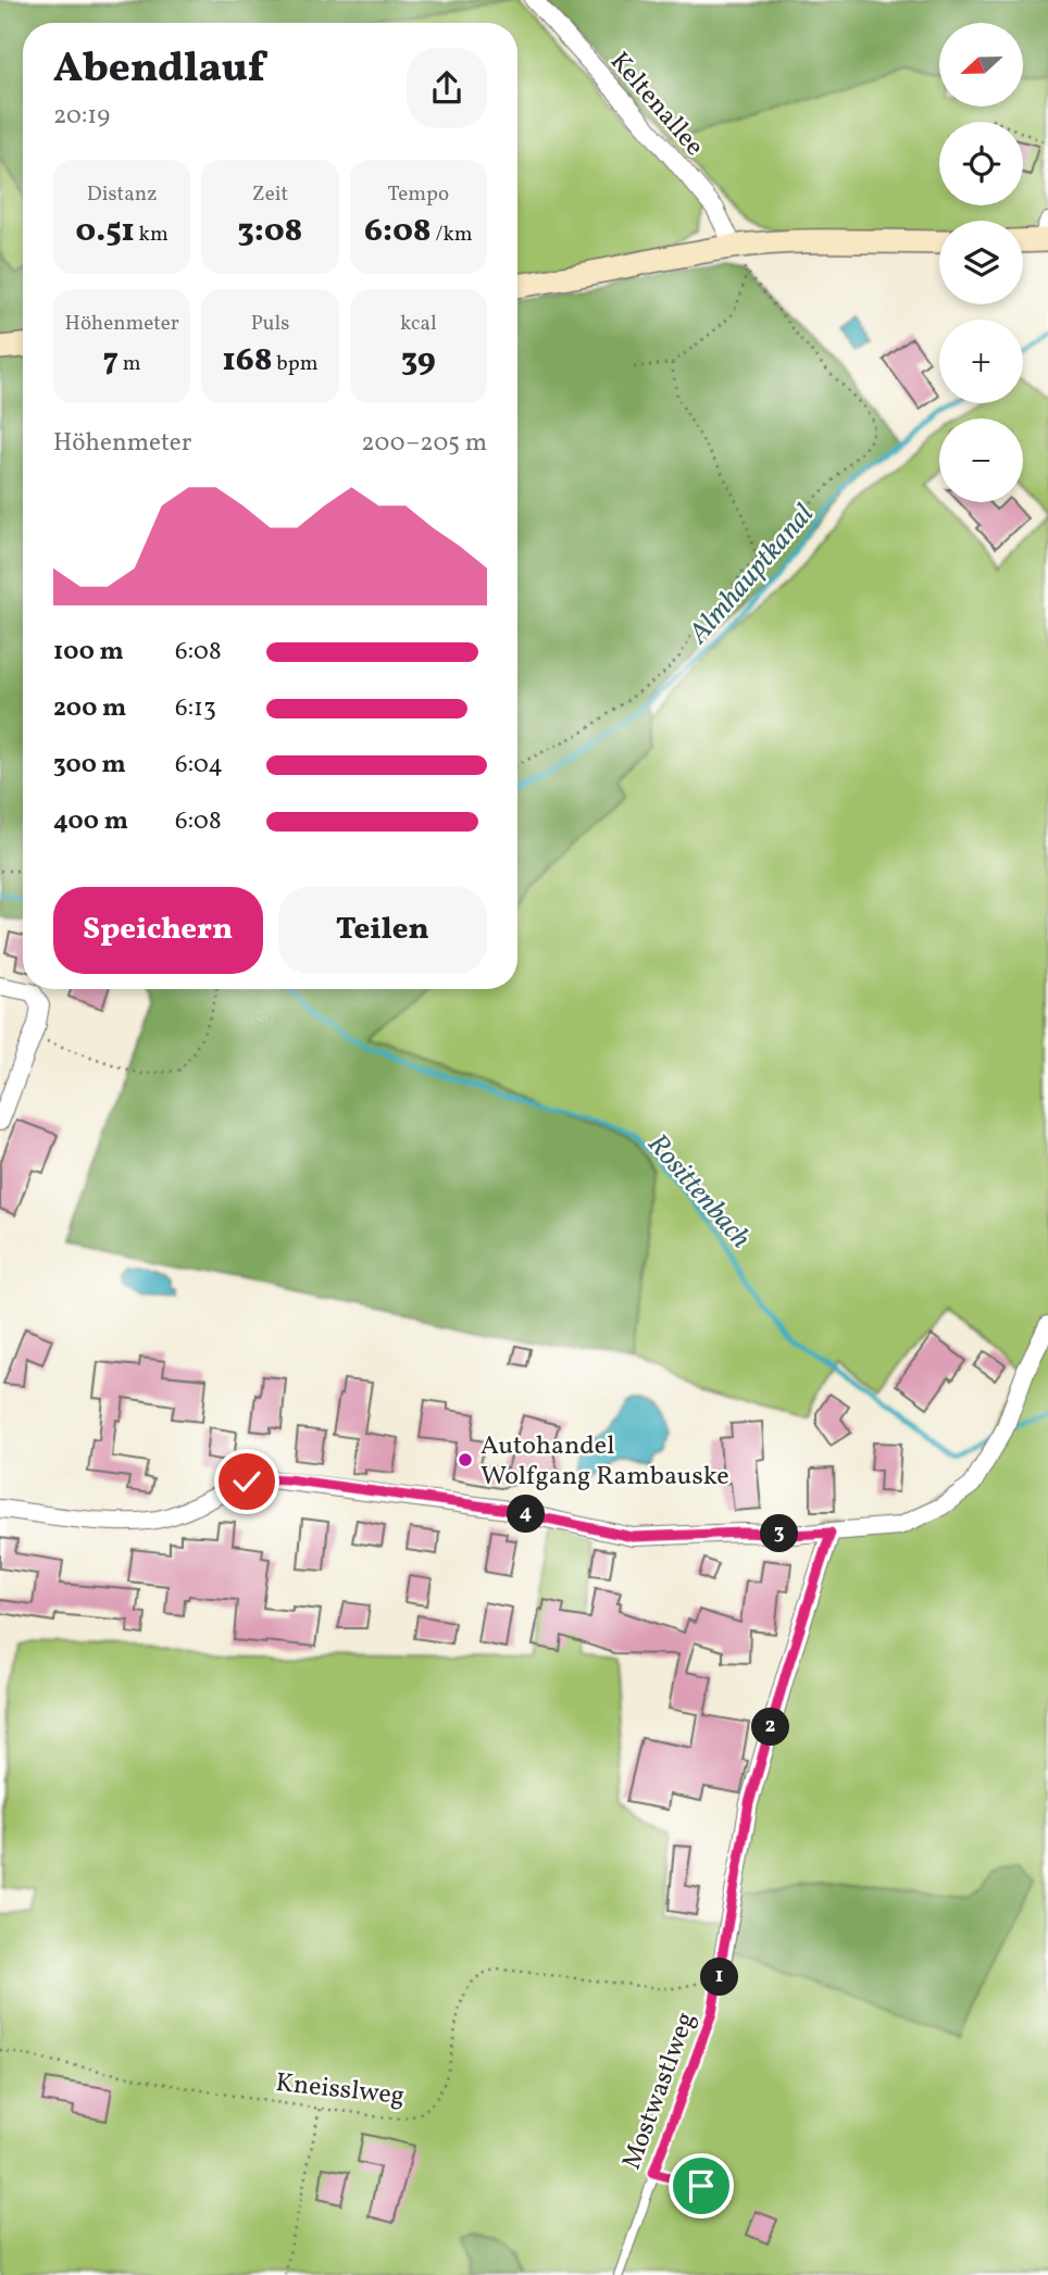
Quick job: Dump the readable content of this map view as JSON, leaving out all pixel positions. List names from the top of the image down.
{
  "streets": {
    "street": ["Keltenallee", "Mostwastlweg"],
    "path": ["Kneisslweg"]
  },
  "crossings": [
    ["Kneisslweg", "Mostwastlweg"]
  ],
  "water": ["Almhauptkanal", "Rosittenbach"],
  "places": ["Autohandel Wolfgang Rambauske"],
  "north": "left",
  "page": {
    "map_buttons": ["+", "−"],
    "heading": ["Abendlauf", "20:19"],
    "stats": [
      ["Distanz", "0.51 km"],
      ["Zeit", "3:08"],
      ["Tempo", "6:08 /km"],
      ["Höhenmeter", "7 m"],
      ["Puls", "168 bpm"],
      ["kcal", "39"]
    ],
    "chart": ["Höhenmeter", "200–205 m"],
    "list": [
      {
        "name": "100 m",
        "note": "6:08"
      },
      {
        "name": "200 m",
        "note": "6:13"
      },
      {
        "name": "300 m",
        "note": "6:04"
      },
      {
        "name": "400 m",
        "note": "6:08"
      }
    ],
    "buttons": ["Speichern", "Teilen"],
    "pins": [
      "4",
      "3",
      "2",
      "1"
    ]
  }
}
